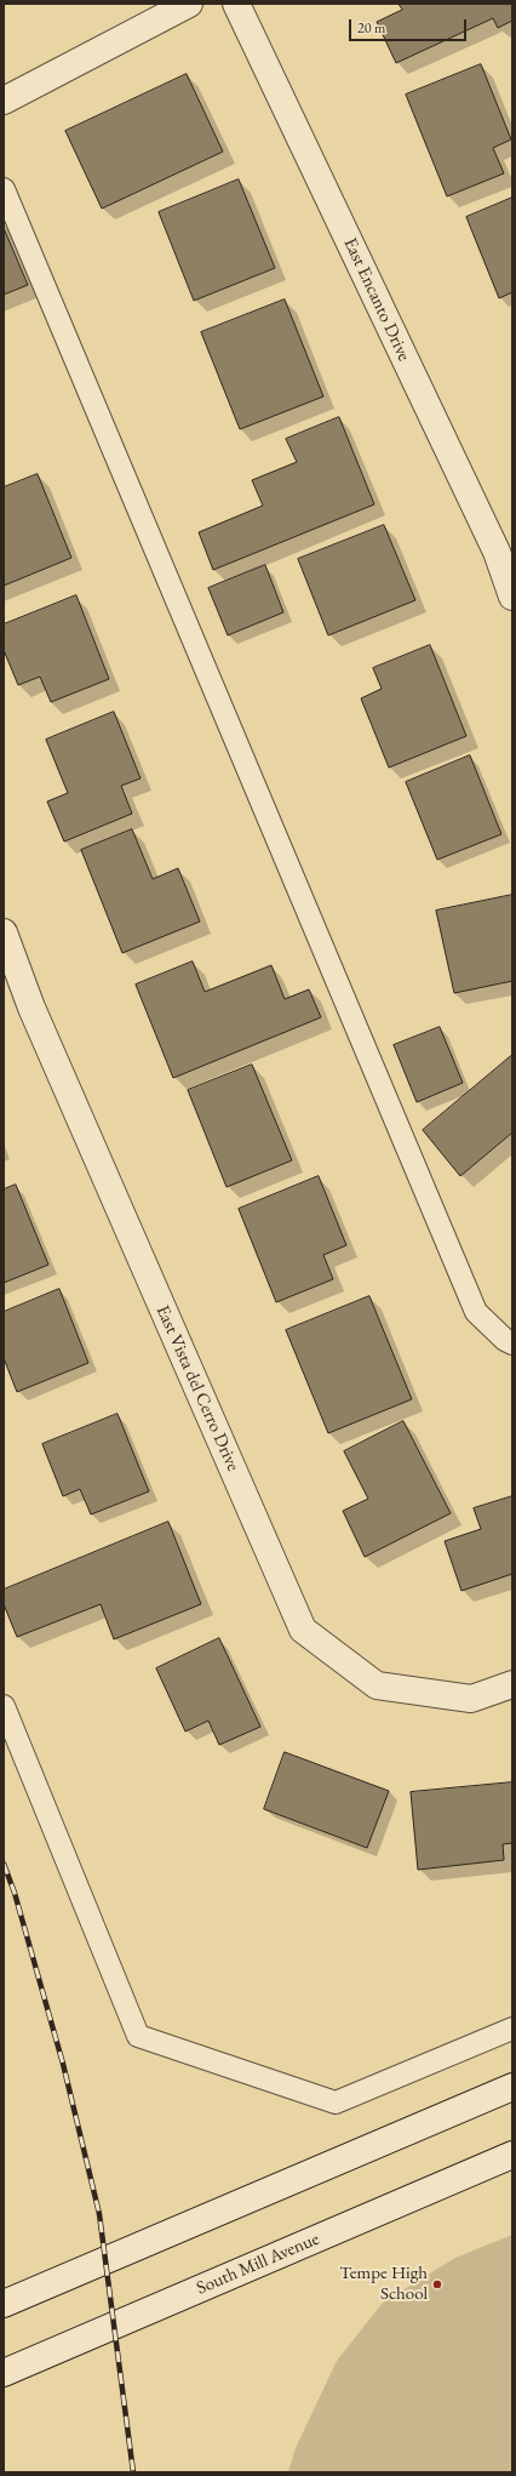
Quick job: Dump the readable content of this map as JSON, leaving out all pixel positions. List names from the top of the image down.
{
  "streets": {
    "street": ["East Encanto Drive", "East Vista del Cerro Drive", "South Mill Avenue"]
  },
  "places": ["Tempe High School"],
  "scale_bar": "20 m"
}
